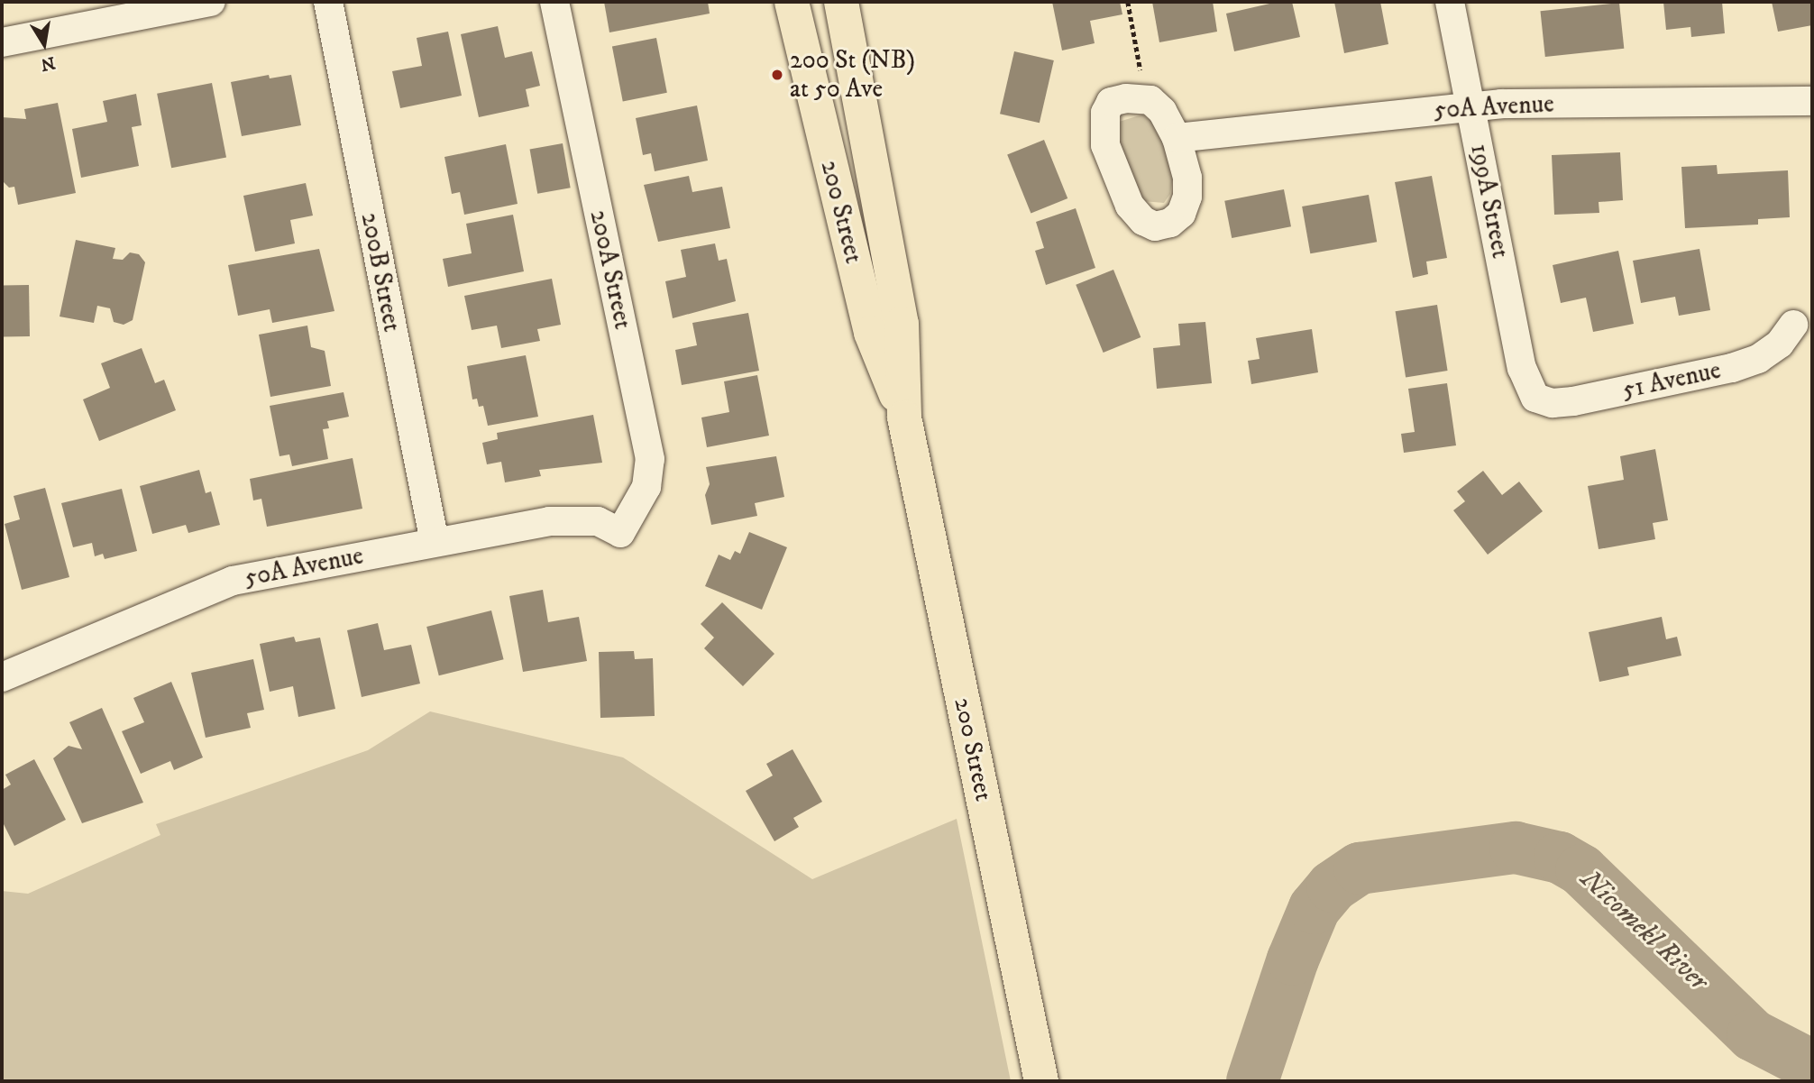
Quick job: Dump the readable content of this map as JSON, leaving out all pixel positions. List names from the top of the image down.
{
  "streets": {
    "main road": ["200 Street"],
    "street": [
      "50A Avenue",
      "199A Street",
      "200A Street",
      "200B Street",
      "51 Avenue"
    ]
  },
  "crossings": [
    ["50A Avenue", "199A Street"],
    ["50A Avenue", "200A Street"],
    ["50A Avenue", "200B Street"],
    ["199A Street", "51 Avenue"]
  ],
  "water": ["Nicomekl River"],
  "places": ["200 St (NB) at 50 Ave"],
  "north": "bottom"
}
